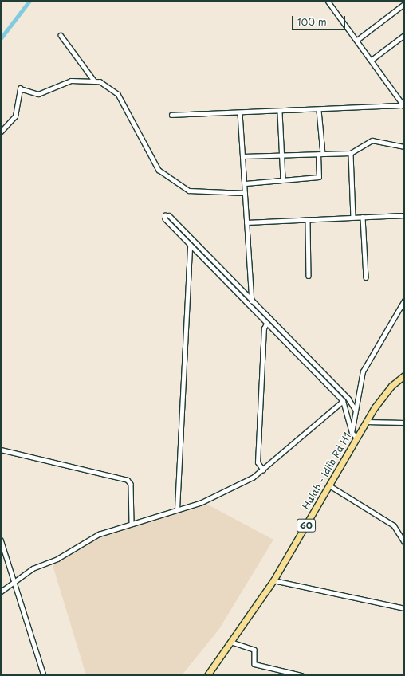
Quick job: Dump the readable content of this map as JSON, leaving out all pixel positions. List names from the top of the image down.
{
  "streets": {
    "highway": ["Halab - Idlib Rd H1", "60"]
  },
  "scale_bar": "100 m"
}
